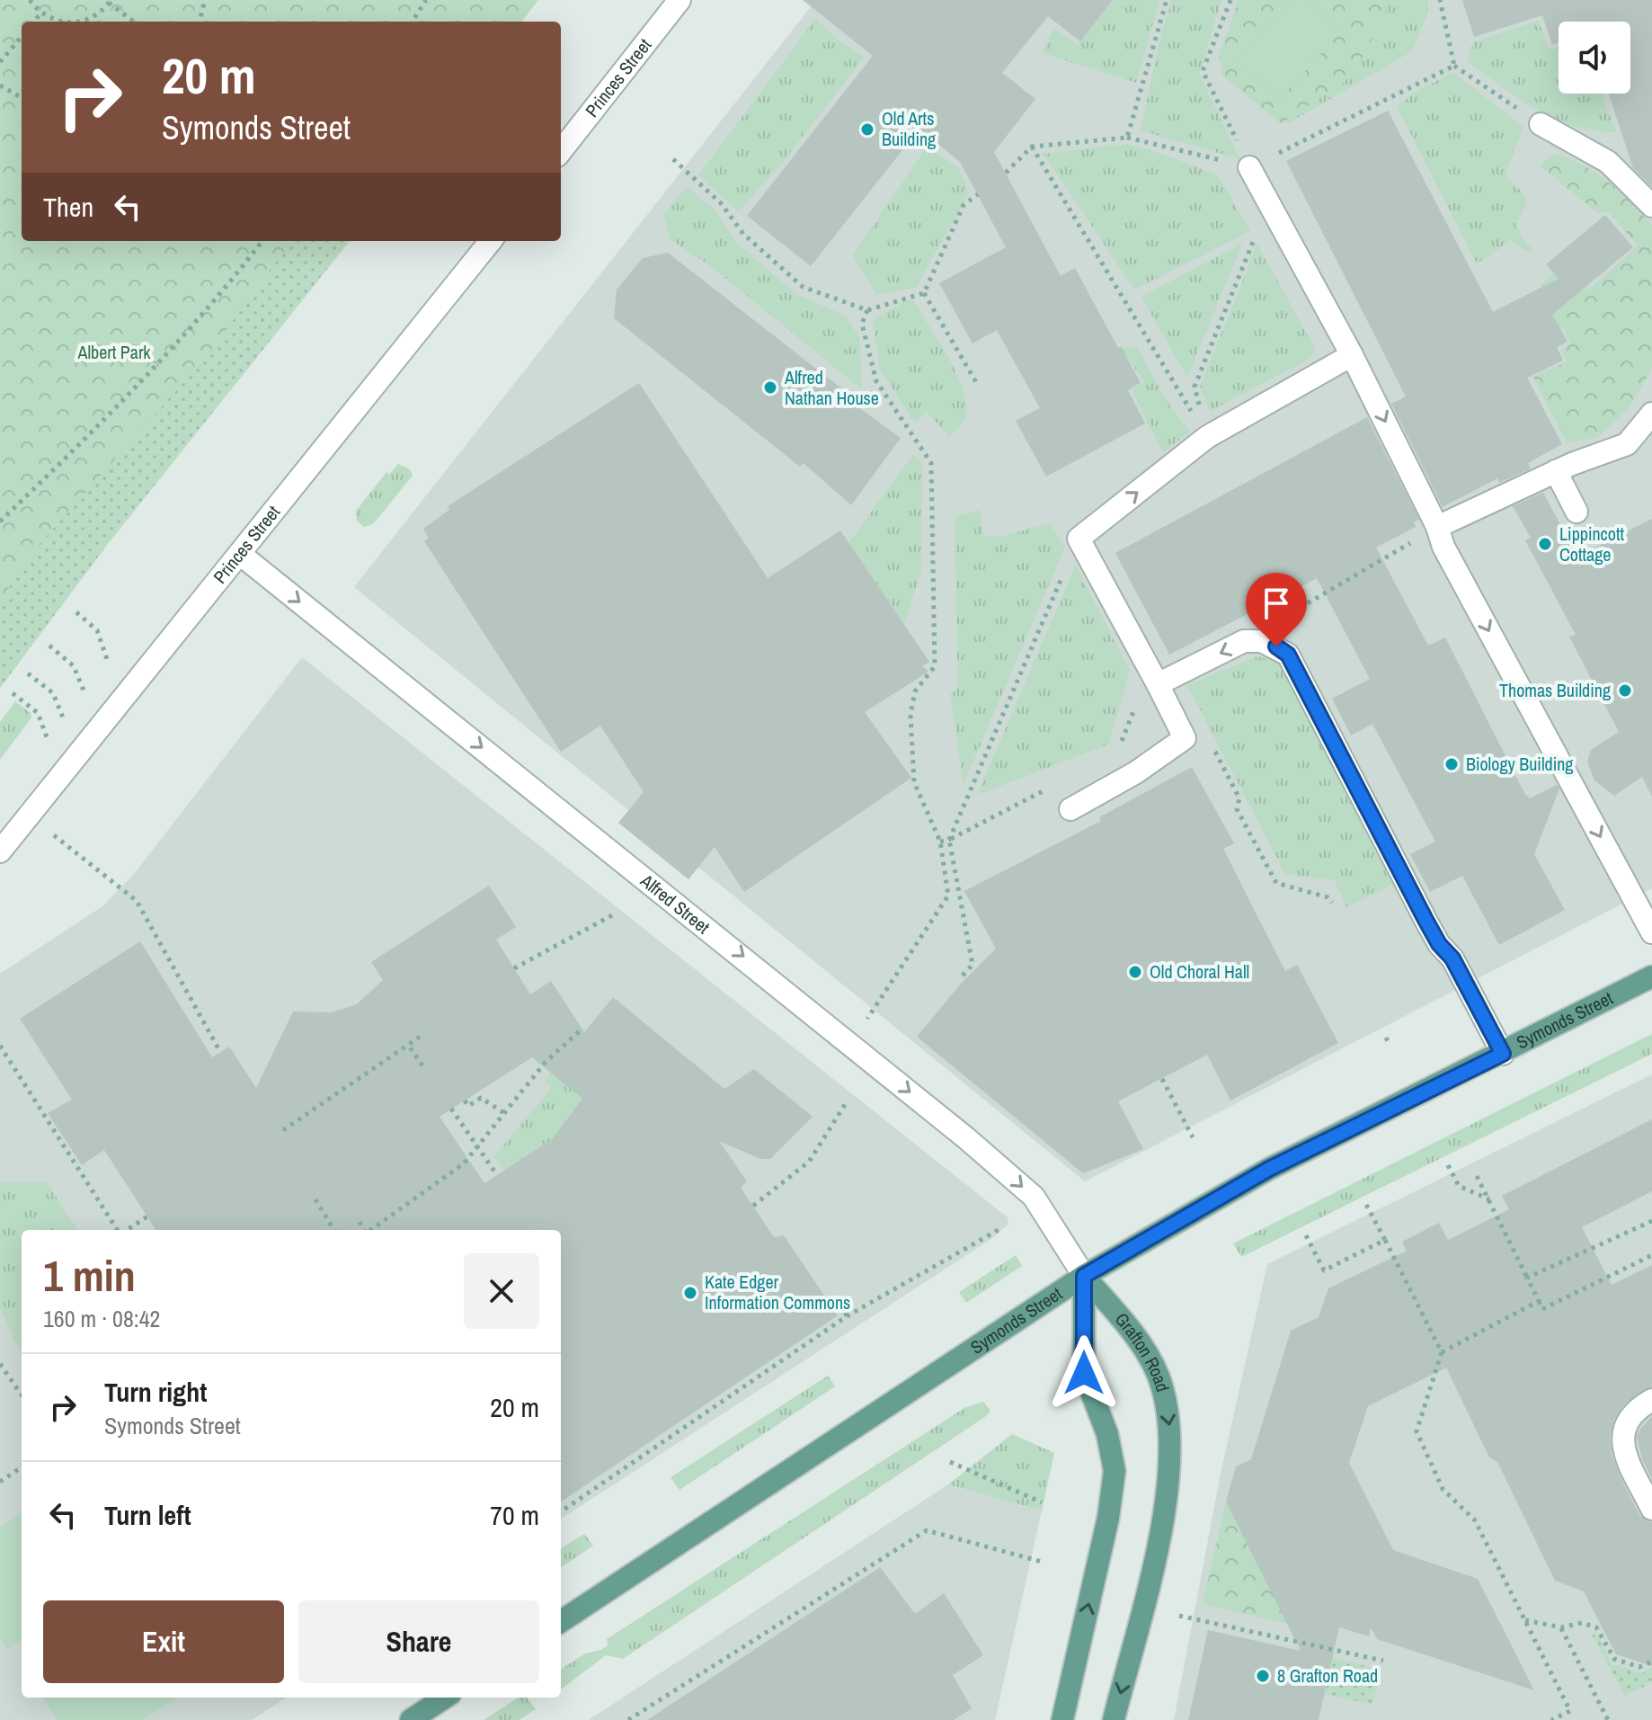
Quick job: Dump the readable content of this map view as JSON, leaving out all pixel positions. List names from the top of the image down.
{
  "streets": {
    "main road": ["Symonds Street", "Grafton Road"],
    "street": ["Princes Street", "Alfred Street"]
  },
  "crossings": [
    ["Princes Street", "Alfred Street"],
    ["Alfred Street", "Symonds Street"],
    ["Alfred Street", "Grafton Road"],
    ["Symonds Street", "Grafton Road"]
  ],
  "one_way": ["Alfred Street"],
  "parks": ["Albert Park"],
  "places": [
    "Old Arts Building",
    "Alfred Nathan House",
    "Lippincott Cottage",
    "Thomas Building",
    "Biology Building",
    "Old Choral Hall",
    "Kate Edger Information Commons",
    "8 Grafton Road"
  ],
  "page": {
    "turn": ["20 m", "Symonds Street"],
    "then": "Then",
    "heading": ["1 min", "160 m · 08:42"],
    "list": [
      {
        "name": "Turn right",
        "note": "Symonds Street",
        "value": "20 m"
      },
      {
        "name": "Turn left",
        "value": "70 m"
      }
    ],
    "buttons": ["Exit", "Share"]
  }
}
